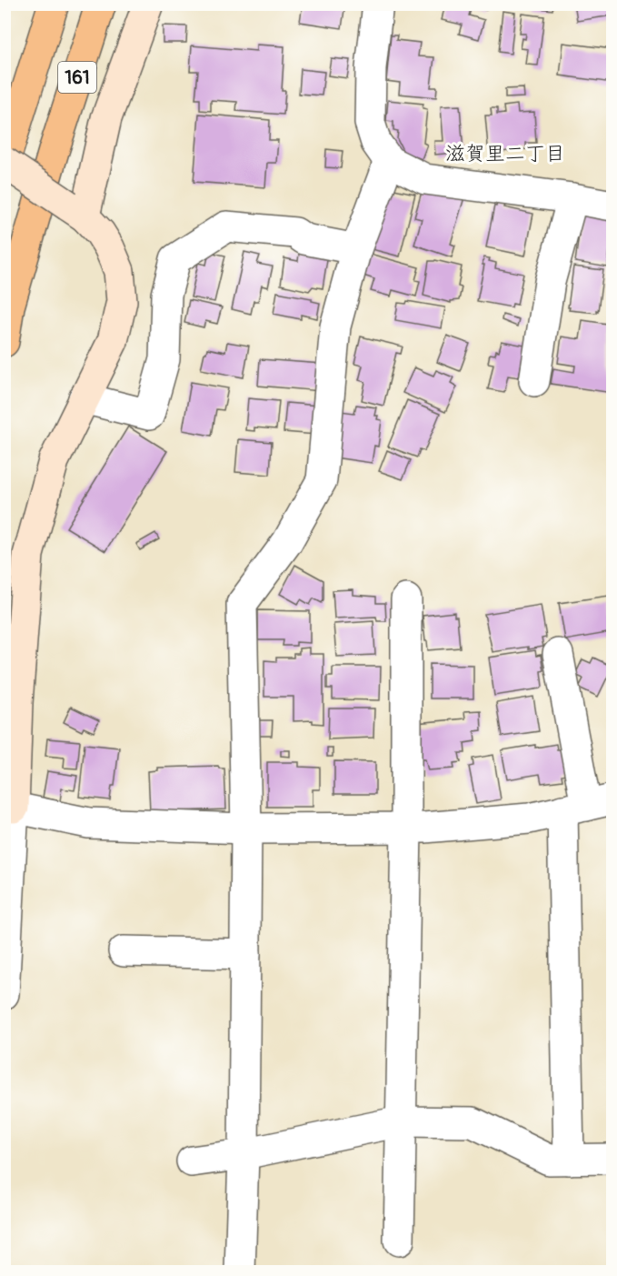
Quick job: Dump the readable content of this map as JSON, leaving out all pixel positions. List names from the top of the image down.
{
  "streets": {
    "highway": ["161"]
  },
  "districts": ["滋賀里二丁目"]
}
